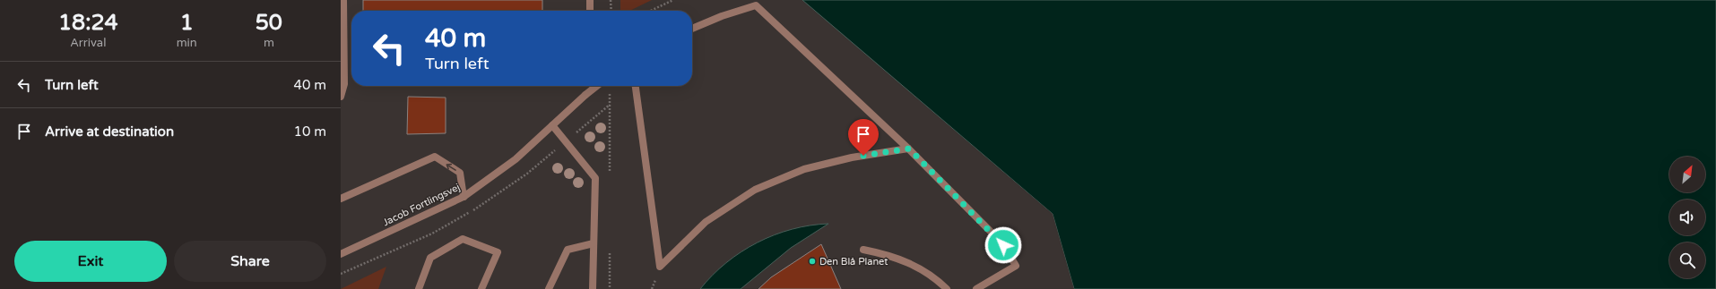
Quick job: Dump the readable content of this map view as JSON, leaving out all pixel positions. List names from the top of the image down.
{
  "streets": {
    "street": ["Jacob Fortlingsvej"]
  },
  "places": ["Den Blå Planet"],
  "north": "top right",
  "page": {
    "eta": [
      "18:24",
      "Arrival",
      "1",
      "min",
      "50",
      "m"
    ],
    "turn": ["40 m", "Turn left"],
    "list": [
      {
        "name": "Turn left",
        "value": "40 m"
      },
      {
        "name": "Arrive at destination",
        "value": "10 m"
      }
    ],
    "buttons": ["Exit", "Share"]
  }
}
